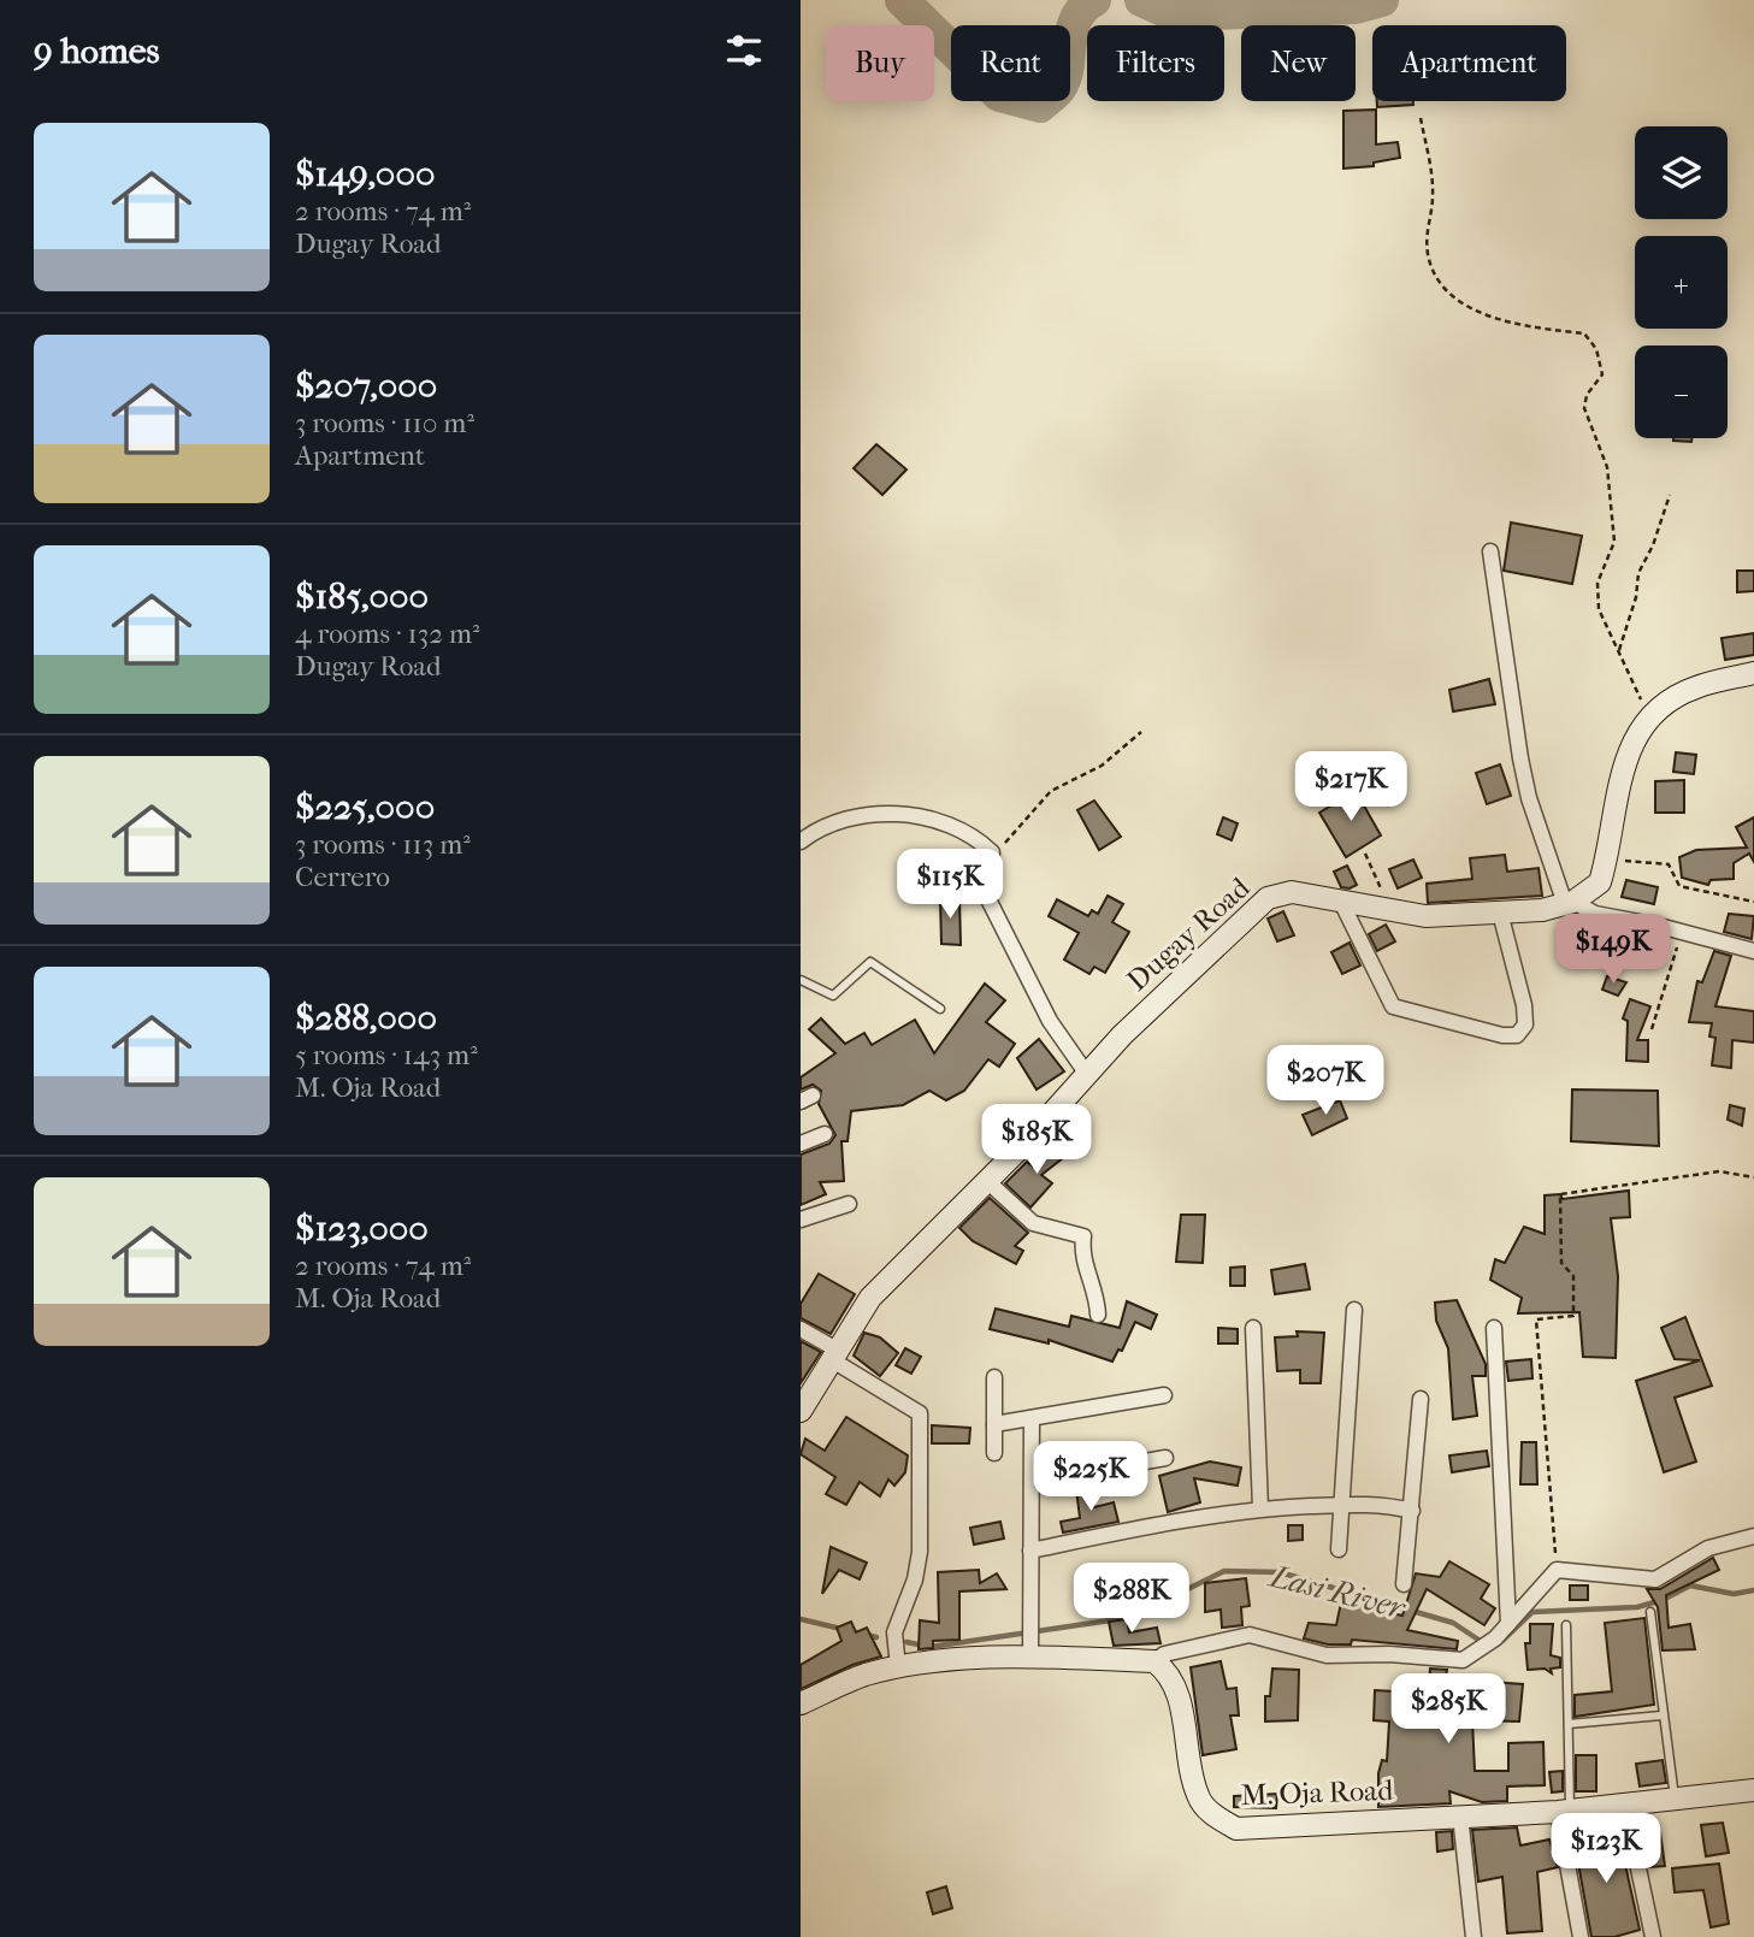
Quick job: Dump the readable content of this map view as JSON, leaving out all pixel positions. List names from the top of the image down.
{
  "streets": {
    "street": ["Dugay Road", "M. Oja Road"]
  },
  "water": ["Lasi River"],
  "page": {
    "heading": "9 homes",
    "chip": [
      "Buy",
      "Rent",
      "Filters",
      "New",
      "Apartment"
    ],
    "list": [
      {
        "name": "$149,000",
        "note": "2 rooms · 74 m² · Dugay Road"
      },
      {
        "name": "$207,000",
        "note": "3 rooms · 110 m² · Apartment"
      },
      {
        "name": "$185,000",
        "note": "4 rooms · 132 m² · Dugay Road"
      },
      {
        "name": "$225,000",
        "note": "3 rooms · 113 m² · Cerrero"
      },
      {
        "name": "$288,000",
        "note": "5 rooms · 143 m² · M. Oja Road"
      },
      {
        "name": "$123,000",
        "note": "2 rooms · 74 m² · M. Oja Road"
      }
    ],
    "map_buttons": ["+", "−"],
    "price": [
      "$217K",
      "$115K",
      "$149K",
      "$207K",
      "$185K",
      "$225K",
      "$288K",
      "$285K",
      "$123K"
    ]
  }
}
